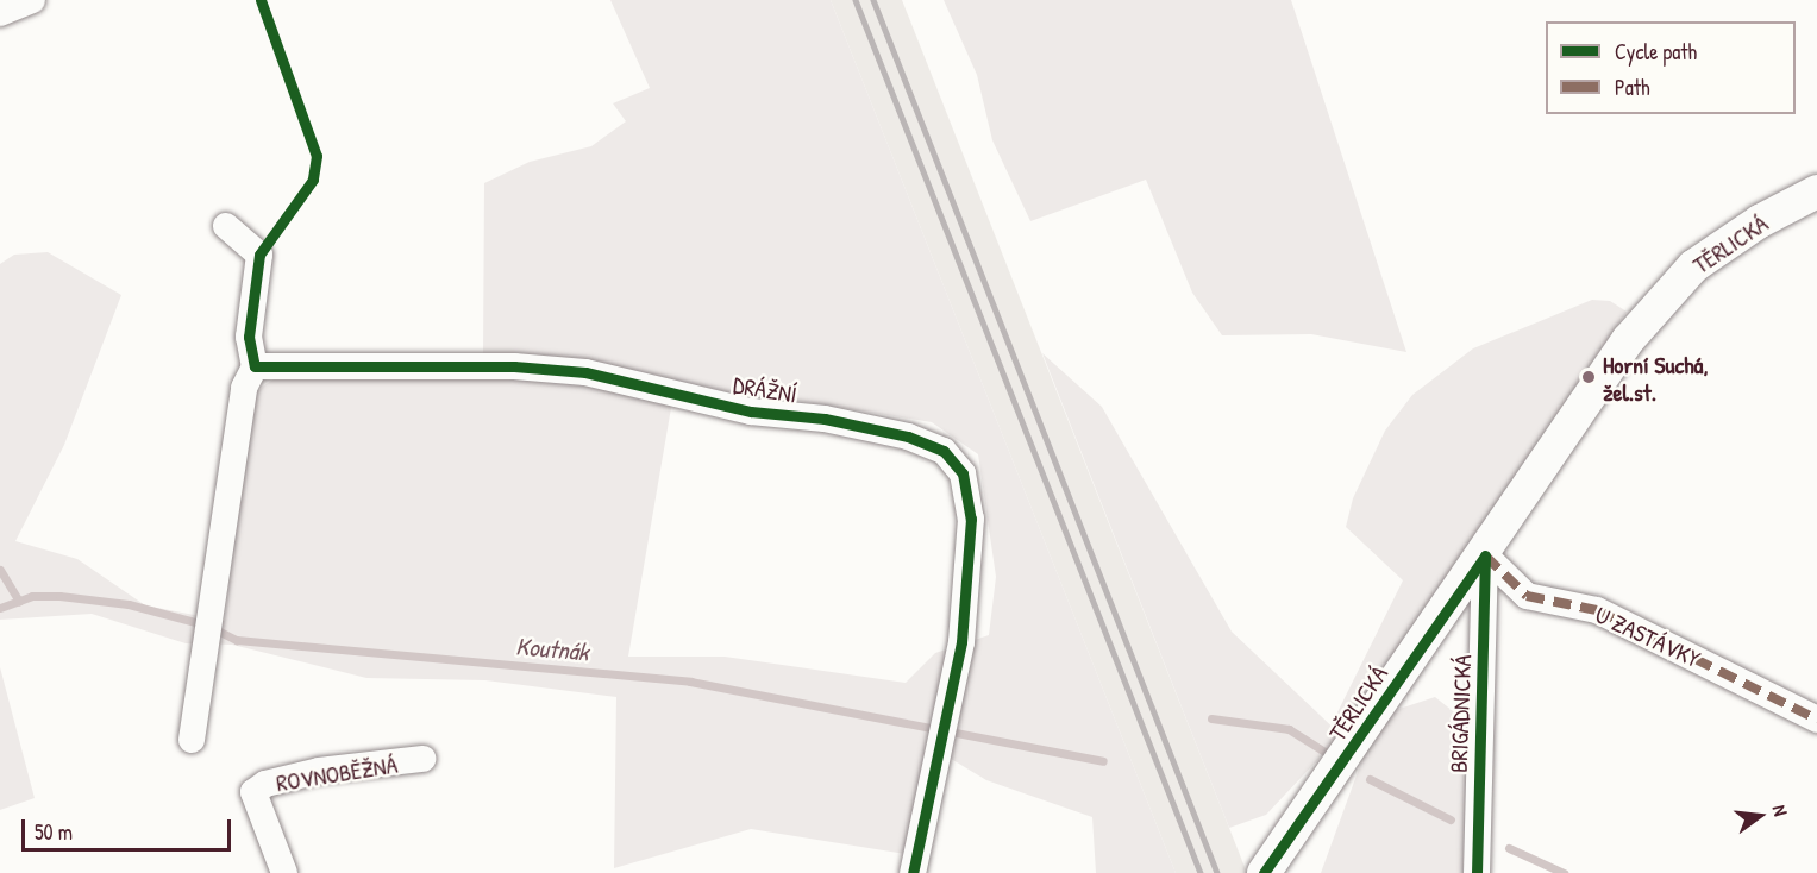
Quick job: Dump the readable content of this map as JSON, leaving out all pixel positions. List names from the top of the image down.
{
  "streets": {
    "main road": ["TĚRLICKÁ"],
    "street": [
      "DRÁŽNÍ",
      "U ZASTÁVKY",
      "BRIGÁDNICKÁ",
      "ROVNOBĚŽNÁ"
    ]
  },
  "crossings": [
    ["TĚRLICKÁ", "U ZASTÁVKY"],
    ["TĚRLICKÁ", "BRIGÁDNICKÁ"],
    ["U ZASTÁVKY", "BRIGÁDNICKÁ"]
  ],
  "water": ["Koutnák"],
  "places": ["Horní Suchá, žel.st."],
  "legend": ["Cycle path", "Path"],
  "scale_bar": "50 m",
  "north": "right"
}
